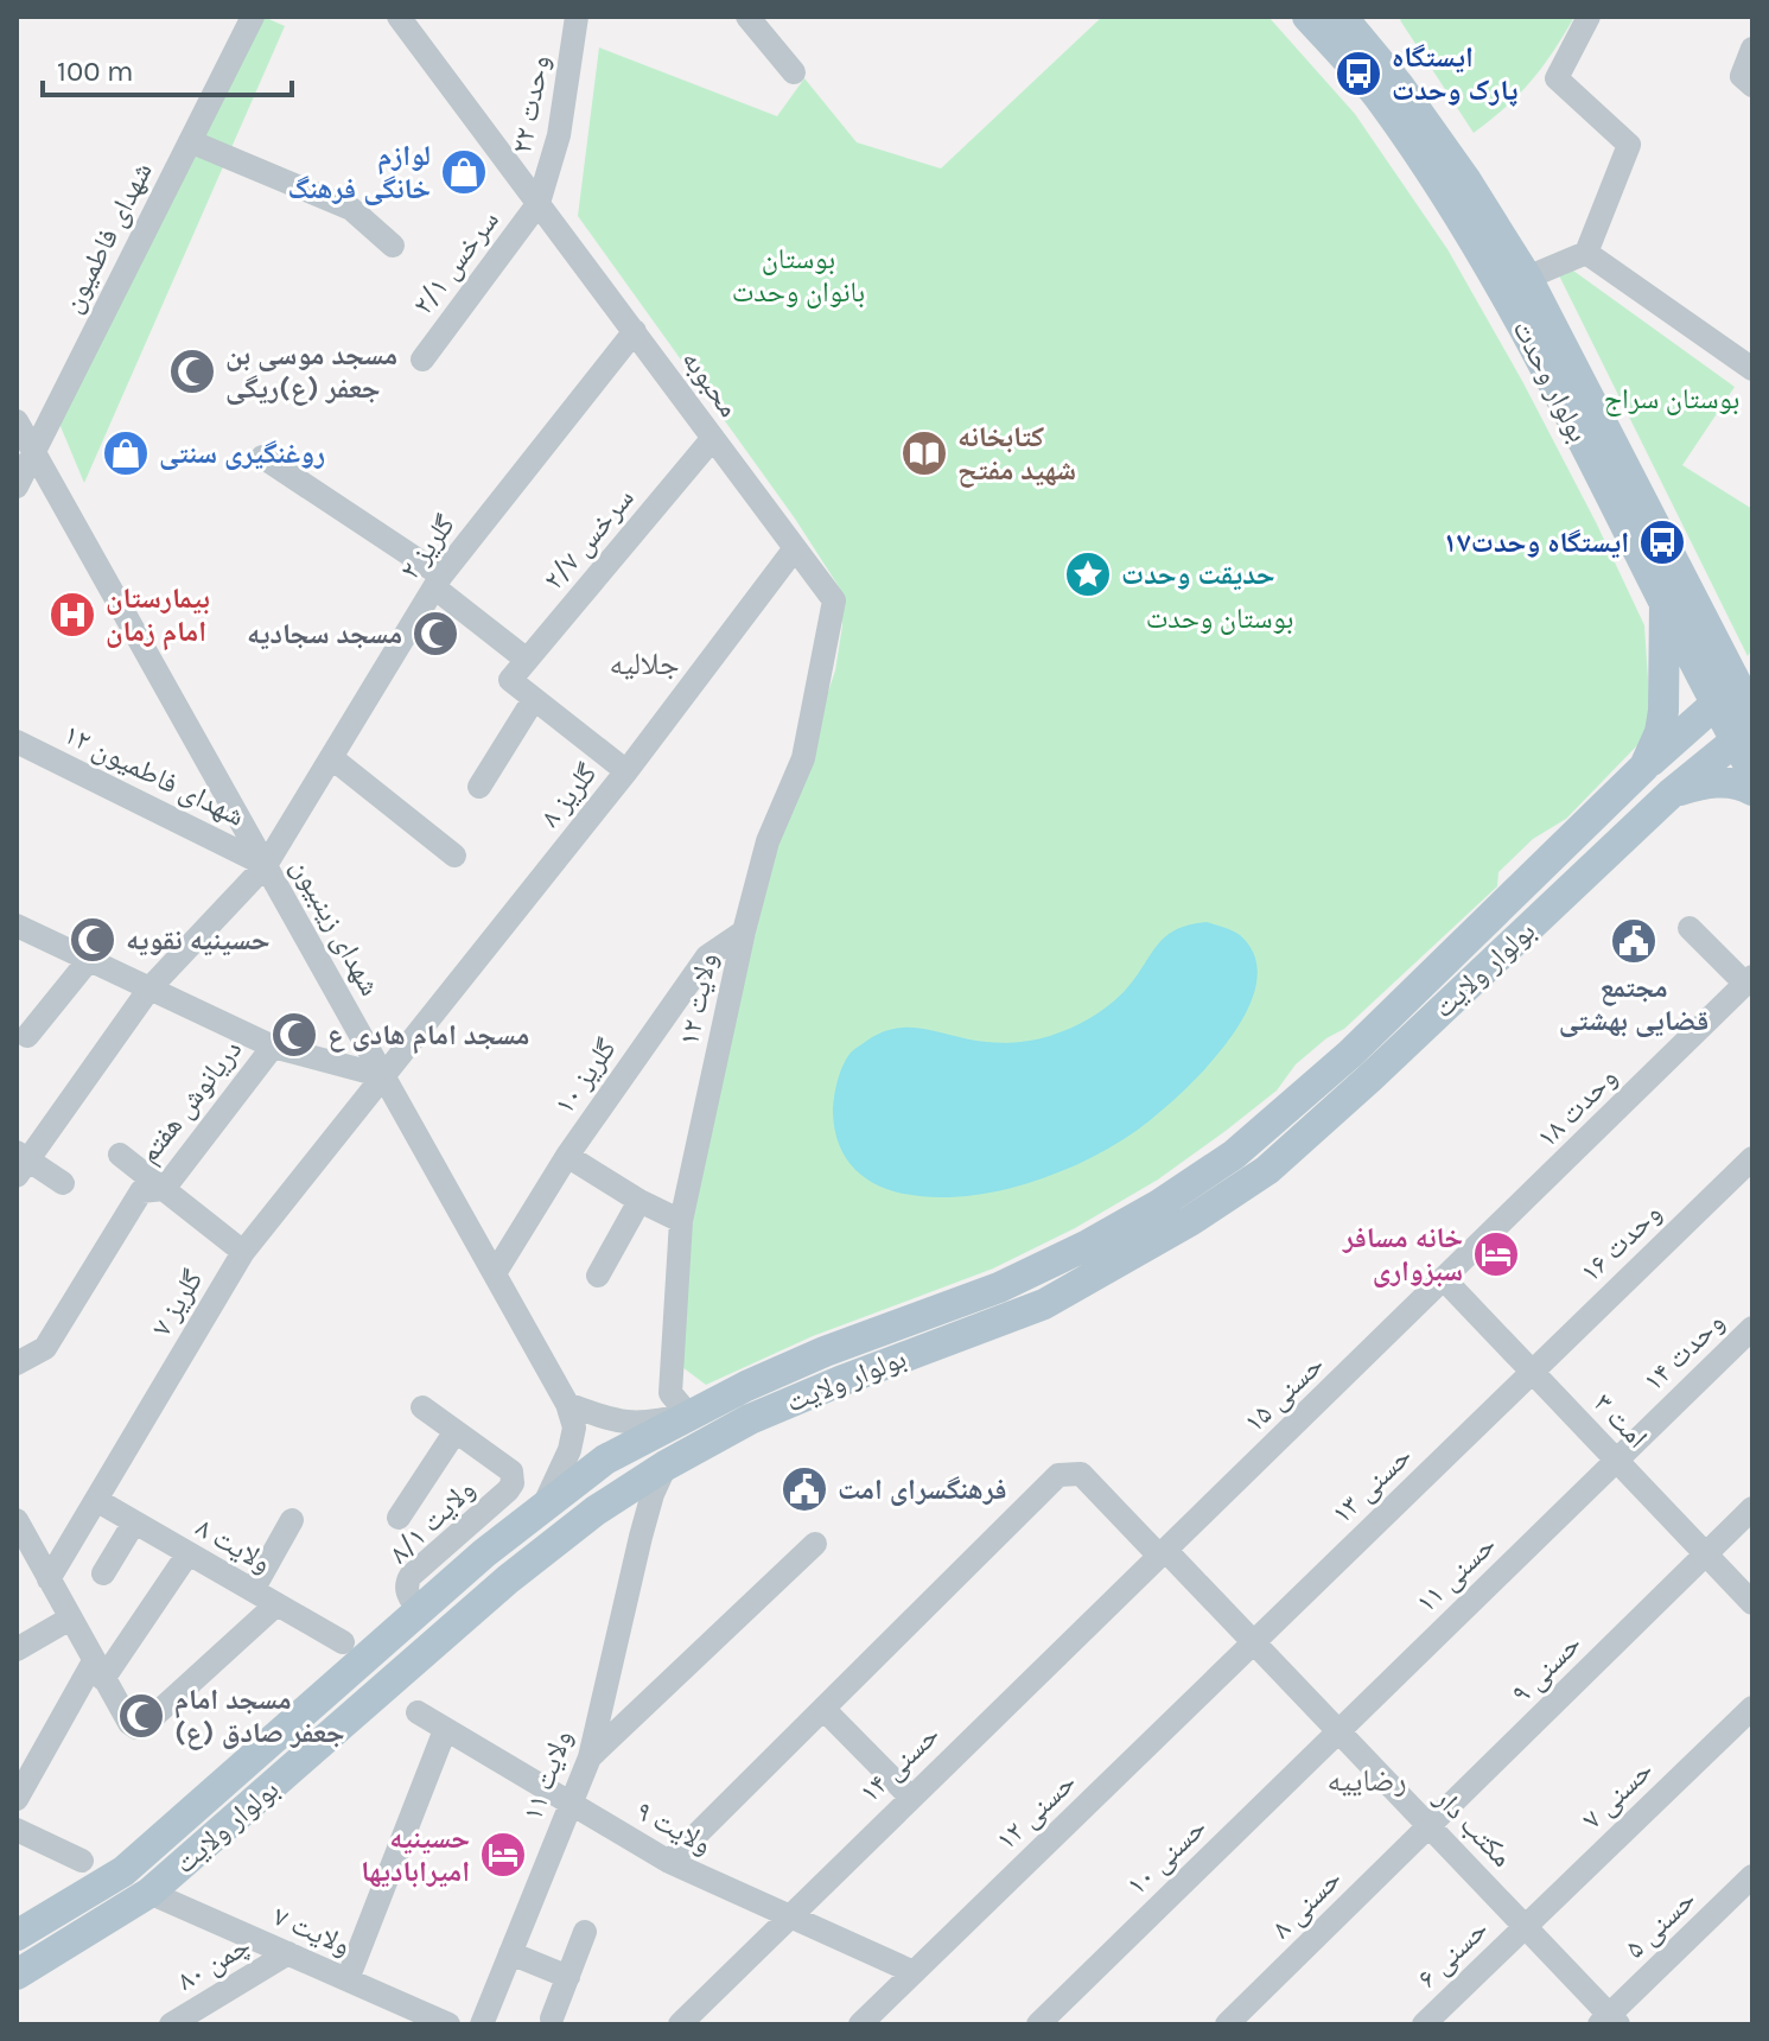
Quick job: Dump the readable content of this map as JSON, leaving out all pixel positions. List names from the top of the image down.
{
  "streets": {
    "main road": ["بولوار وحدت", "بولوار ولایت"],
    "street": [
      "وحدت ۲۲",
      "شهدای فاطمیون",
      "سرخس ۲/۱",
      "محبوبه",
      "سرخس ۲/۷",
      "گلریز ۲",
      "شهدای فاطمیون ۱۲",
      "گلریز ۸",
      "شهدای زینبیون",
      "ولایت ۱۲",
      "گلریز ۱۰",
      "دریانوش هفتم",
      "وحدت ۱۸",
      "وحدت ۱۶",
      "گلریز ۷",
      "وحدت ۱۴",
      "حسنی ۱۵",
      "امت ۳",
      "حسنی ۱۳",
      "ولایت ۸/۱",
      "ولایت ۸",
      "حسنی ۱۱",
      "حسنی ۹",
      "حسنی ۱۴",
      "ولایت ۱۱",
      "حسنی ۷",
      "حسنی ۱۲",
      "ولایت ۹",
      "مکتب دار",
      "حسنی ۱۰",
      "حسنی ۸",
      "حسنی ۵",
      "ولایت ۷",
      "حسنی ۶",
      "چمن ۸۰"
    ]
  },
  "crossings": [
    ["وحدت ۲۲", "سرخس ۲/۱"],
    ["وحدت ۲۲", "محبوبه"],
    ["شهدای فاطمیون", "شهدای زینبیون"],
    ["سرخس ۲/۱", "محبوبه"],
    ["بولوار وحدت", "بولوار ولایت"],
    ["محبوبه", "سرخس ۲/۷"],
    ["محبوبه", "گلریز ۲"],
    ["محبوبه", "گلریز ۸"],
    ["محبوبه", "ولایت ۱۲"],
    ["گلریز ۲", "شهدای فاطمیون ۱۲"],
    ["گلریز ۲", "شهدای زینبیون"],
    ["شهدای فاطمیون ۱۲", "شهدای زینبیون"],
    ["گلریز ۸", "شهدای زینبیون"],
    ["گلریز ۸", "گلریز ۷"],
    ["شهدای زینبیون", "گلریز ۱۰"],
    ["شهدای زینبیون", "گلریز ۷"],
    ["بولوار ولایت", "ولایت ۱۲"],
    ["بولوار ولایت", "ولایت ۸/۱"],
    ["بولوار ولایت", "ولایت ۱۱"],
    ["بولوار ولایت", "ولایت ۷"],
    ["ولایت ۱۲", "گلریز ۱۰"],
    ["وحدت ۱۸", "حسنی ۱۵"],
    ["وحدت ۱۸", "امت ۳"],
    ["وحدت ۱۶", "امت ۳"],
    ["وحدت ۱۶", "حسنی ۱۳"],
    ["گلریز ۷", "ولایت ۸"],
    ["وحدت ۱۴", "امت ۳"],
    ["وحدت ۱۴", "حسنی ۱۱"],
    ["حسنی ۱۵", "امت ۳"],
    ["حسنی ۱۵", "حسنی ۱۴"],
    ["حسنی ۱۵", "مکتب دار"],
    ["امت ۳", "حسنی ۱۳"],
    ["امت ۳", "حسنی ۱۱"],
    ["امت ۳", "حسنی ۹"],
    ["حسنی ۱۳", "حسنی ۱۲"],
    ["حسنی ۱۳", "مکتب دار"],
    ["حسنی ۱۱", "مکتب دار"],
    ["حسنی ۱۱", "حسنی ۱۰"],
    ["حسنی ۹", "مکتب دار"],
    ["حسنی ۹", "حسنی ۸"],
    ["حسنی ۱۴", "ولایت ۹"],
    ["حسنی ۱۴", "مکتب دار"],
    ["ولایت ۱۱", "ولایت ۹"],
    ["حسنی ۷", "مکتب دار"],
    ["حسنی ۷", "حسنی ۶"],
    ["حسنی ۱۲", "ولایت ۹"],
    ["حسنی ۱۲", "مکتب دار"],
    ["ولایت ۹", "مکتب دار"],
    ["مکتب دار", "حسنی ۱۰"],
    ["مکتب دار", "حسنی ۸"],
    ["مکتب دار", "حسنی ۵"],
    ["مکتب دار", "حسنی ۶"],
    ["ولایت ۷", "چمن ۸۰"]
  ],
  "districts": ["جلالیه", "رضاییه"],
  "parks": ["بوستان بانوان وحدت", "بوستان سراج", "بوستان وحدت"],
  "places": {
    "bus stop": ["ایستگاه پارک وحدت", "ایستگاه وحدت۱۷"],
    "shop": ["لوازم خانگی فرهنگ", "روغنگیری سنتی"],
    "mosque": [
      "مسجد موسی بن جعفر (ع)ریگی",
      "مسجد سجادیه",
      "حسینیه نقویه",
      "مسجد امام هادی ع",
      "مسجد امام جعفر صادق (ع)"
    ],
    "library": ["کتابخانه شهید مفتح"],
    "place": ["حدیقت وحدت"],
    "hospital": ["بیمارستان امام زمان"],
    "public building": ["مجتمع قضایی بهشتی", "فرهنگسرای امت"],
    "hotel": ["خانه مسافر سبزواری", "حسینیه امیرابادیها"]
  },
  "scale_bar": "100 m"
}
